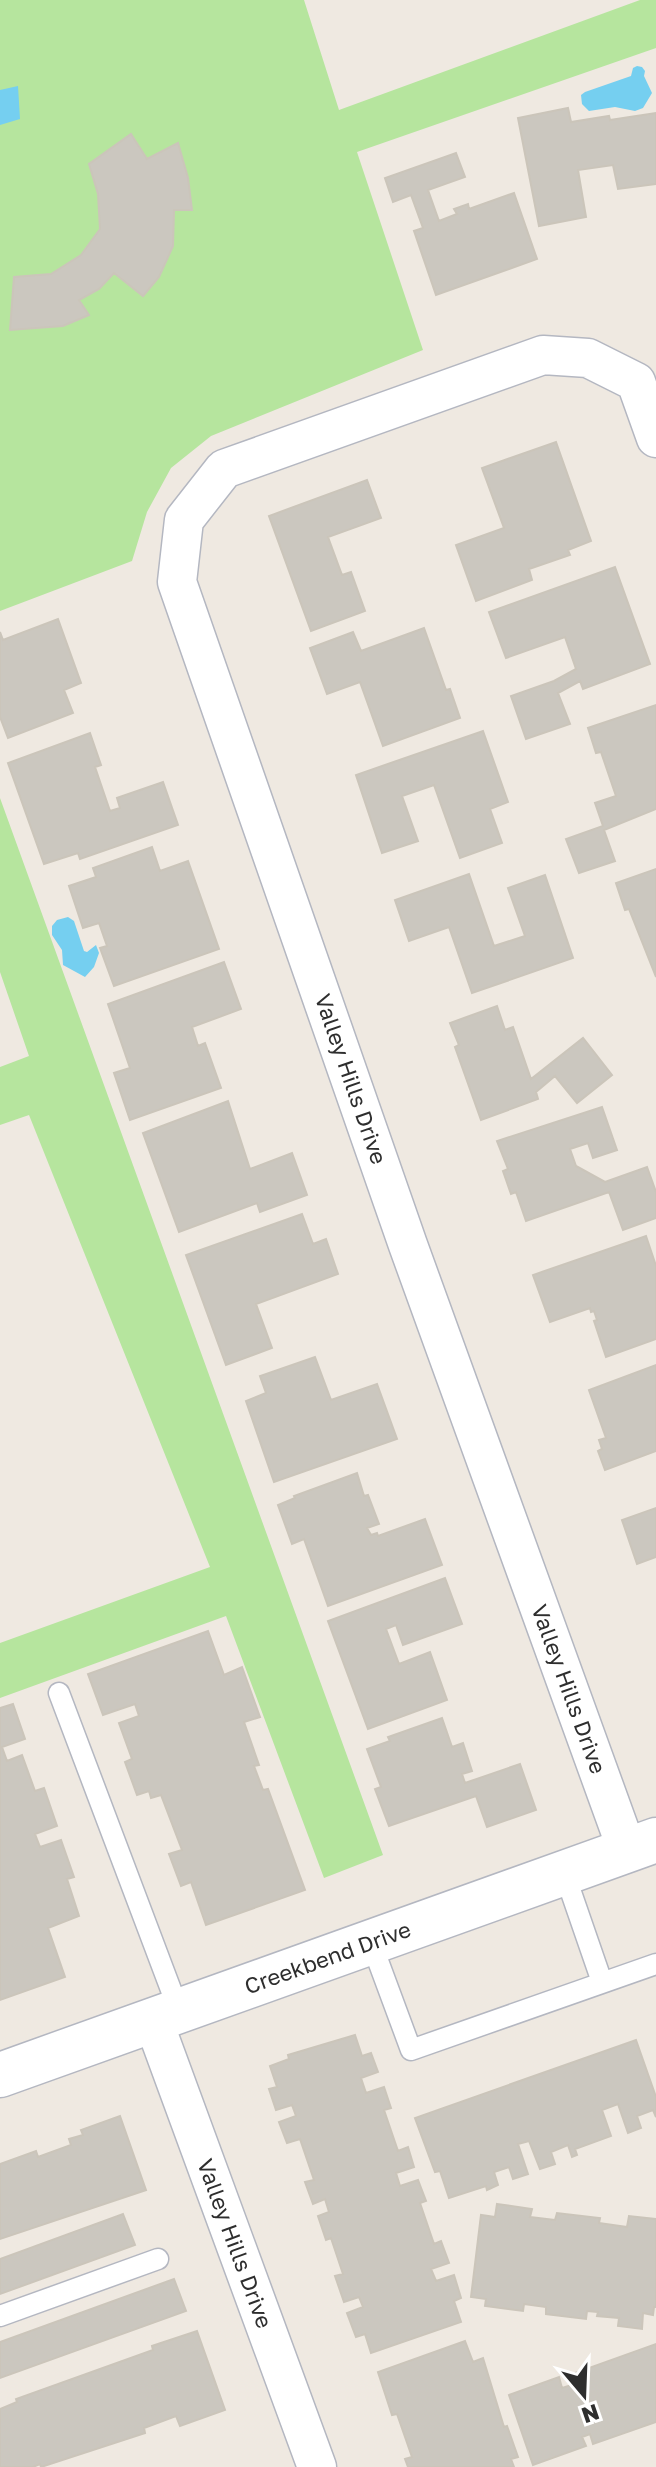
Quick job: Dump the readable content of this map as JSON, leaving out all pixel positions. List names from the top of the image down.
{
  "streets": {
    "street": ["Valley Hills Drive", "Creekbend Drive"]
  },
  "crossings": [
    ["Valley Hills Drive", "Creekbend Drive"]
  ],
  "north": "bottom"
}
